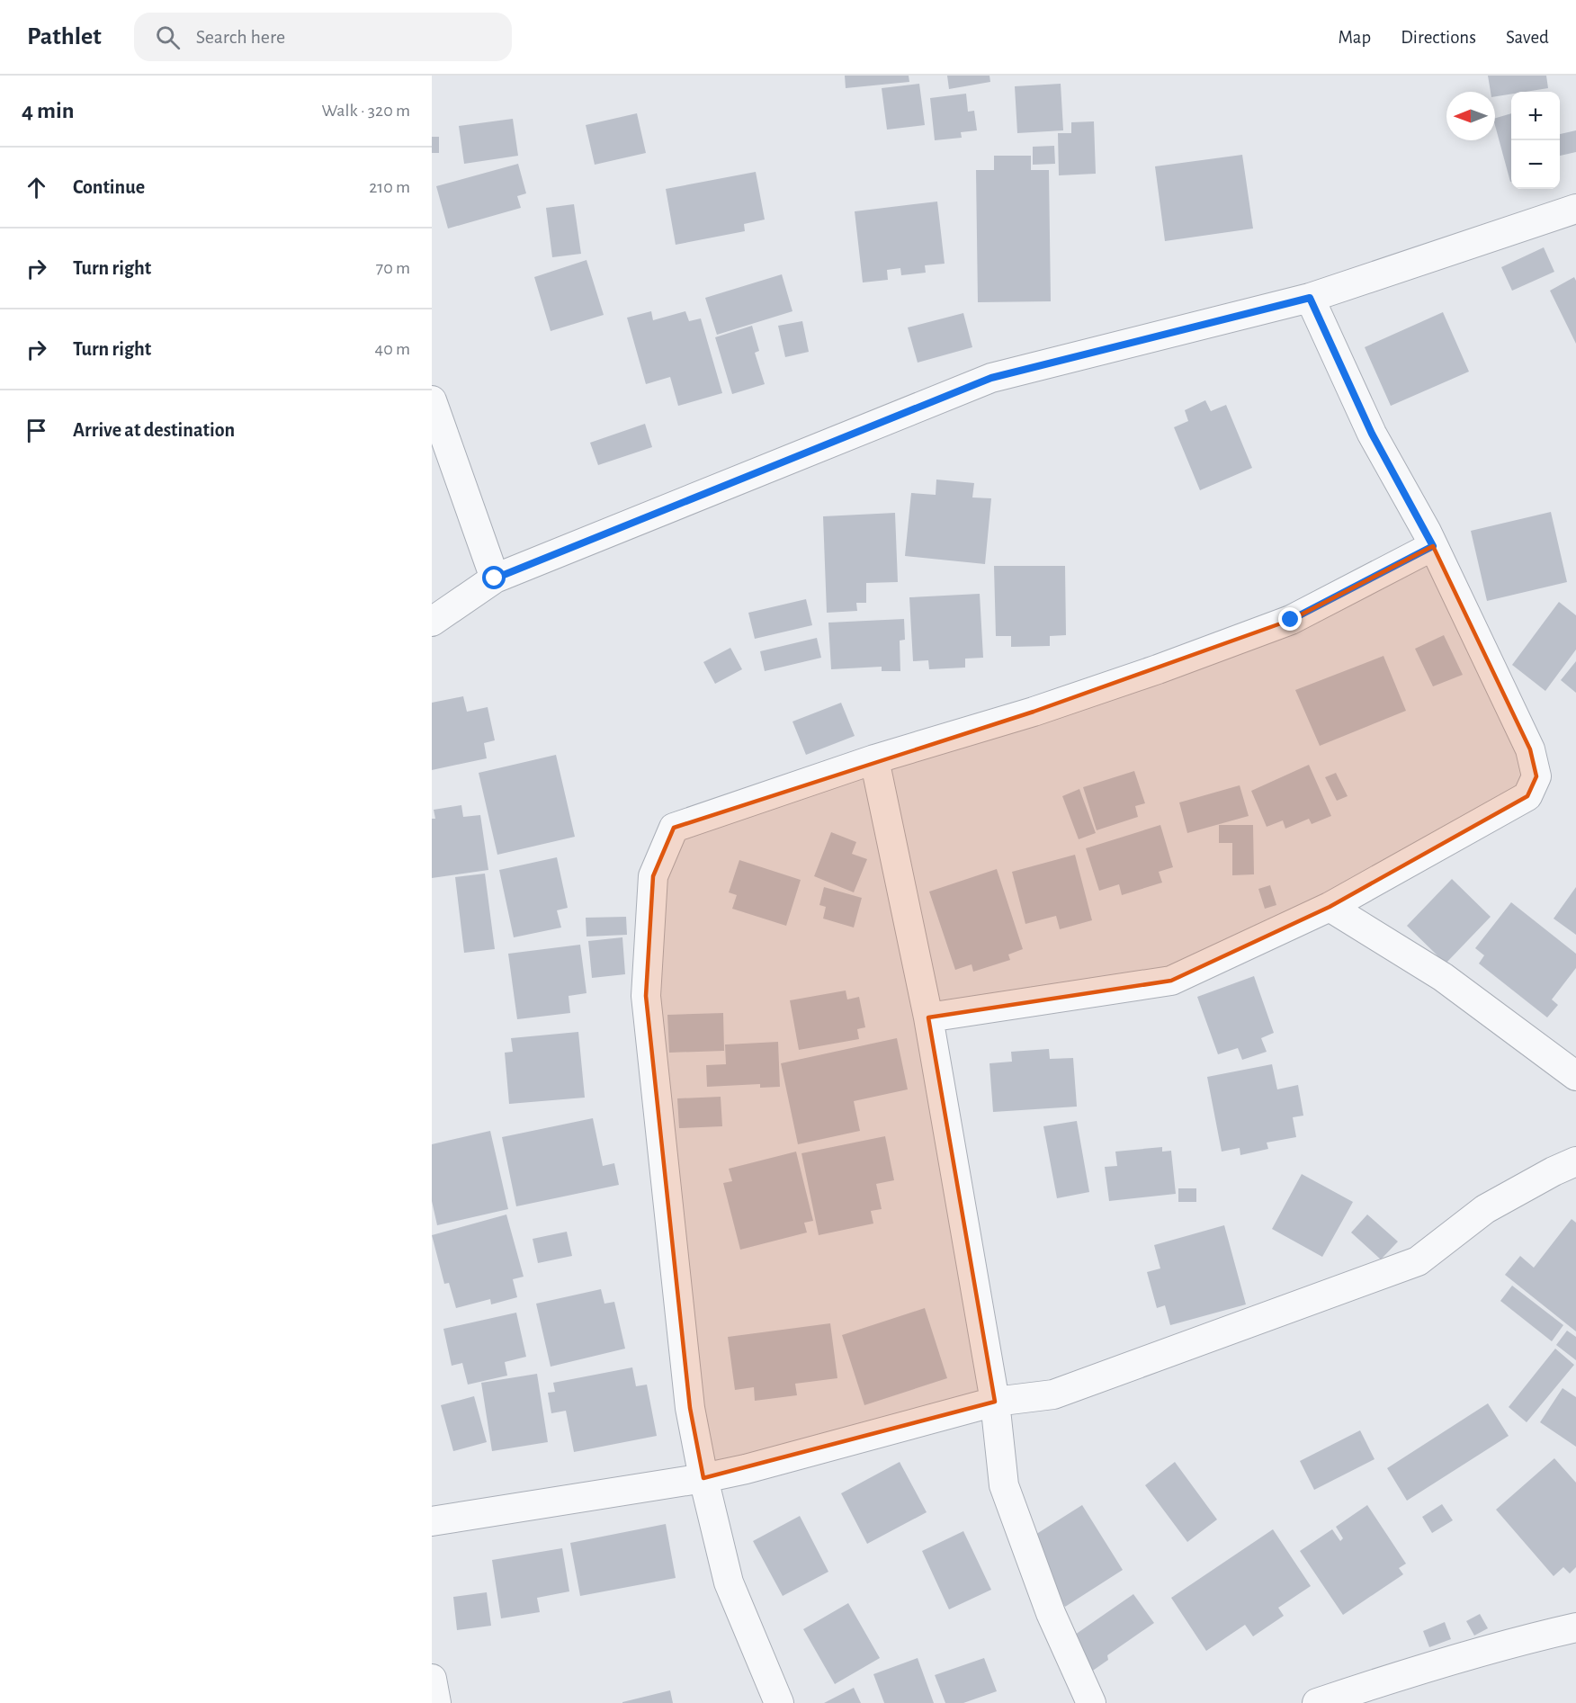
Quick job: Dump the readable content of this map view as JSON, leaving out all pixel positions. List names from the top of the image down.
{
  "north": "left",
  "page": {
    "header": "Pathlet",
    "search": "Search here",
    "nav": ["Map", "Directions", "Saved"],
    "heading": ["4 min", "Walk · 320 m"],
    "map_buttons": ["+", "−"],
    "list": [
      ["Continue", "210 m"],
      ["Turn right", "70 m"],
      ["Turn right", "40 m"],
      "Arrive at destination"
    ]
  }
}
